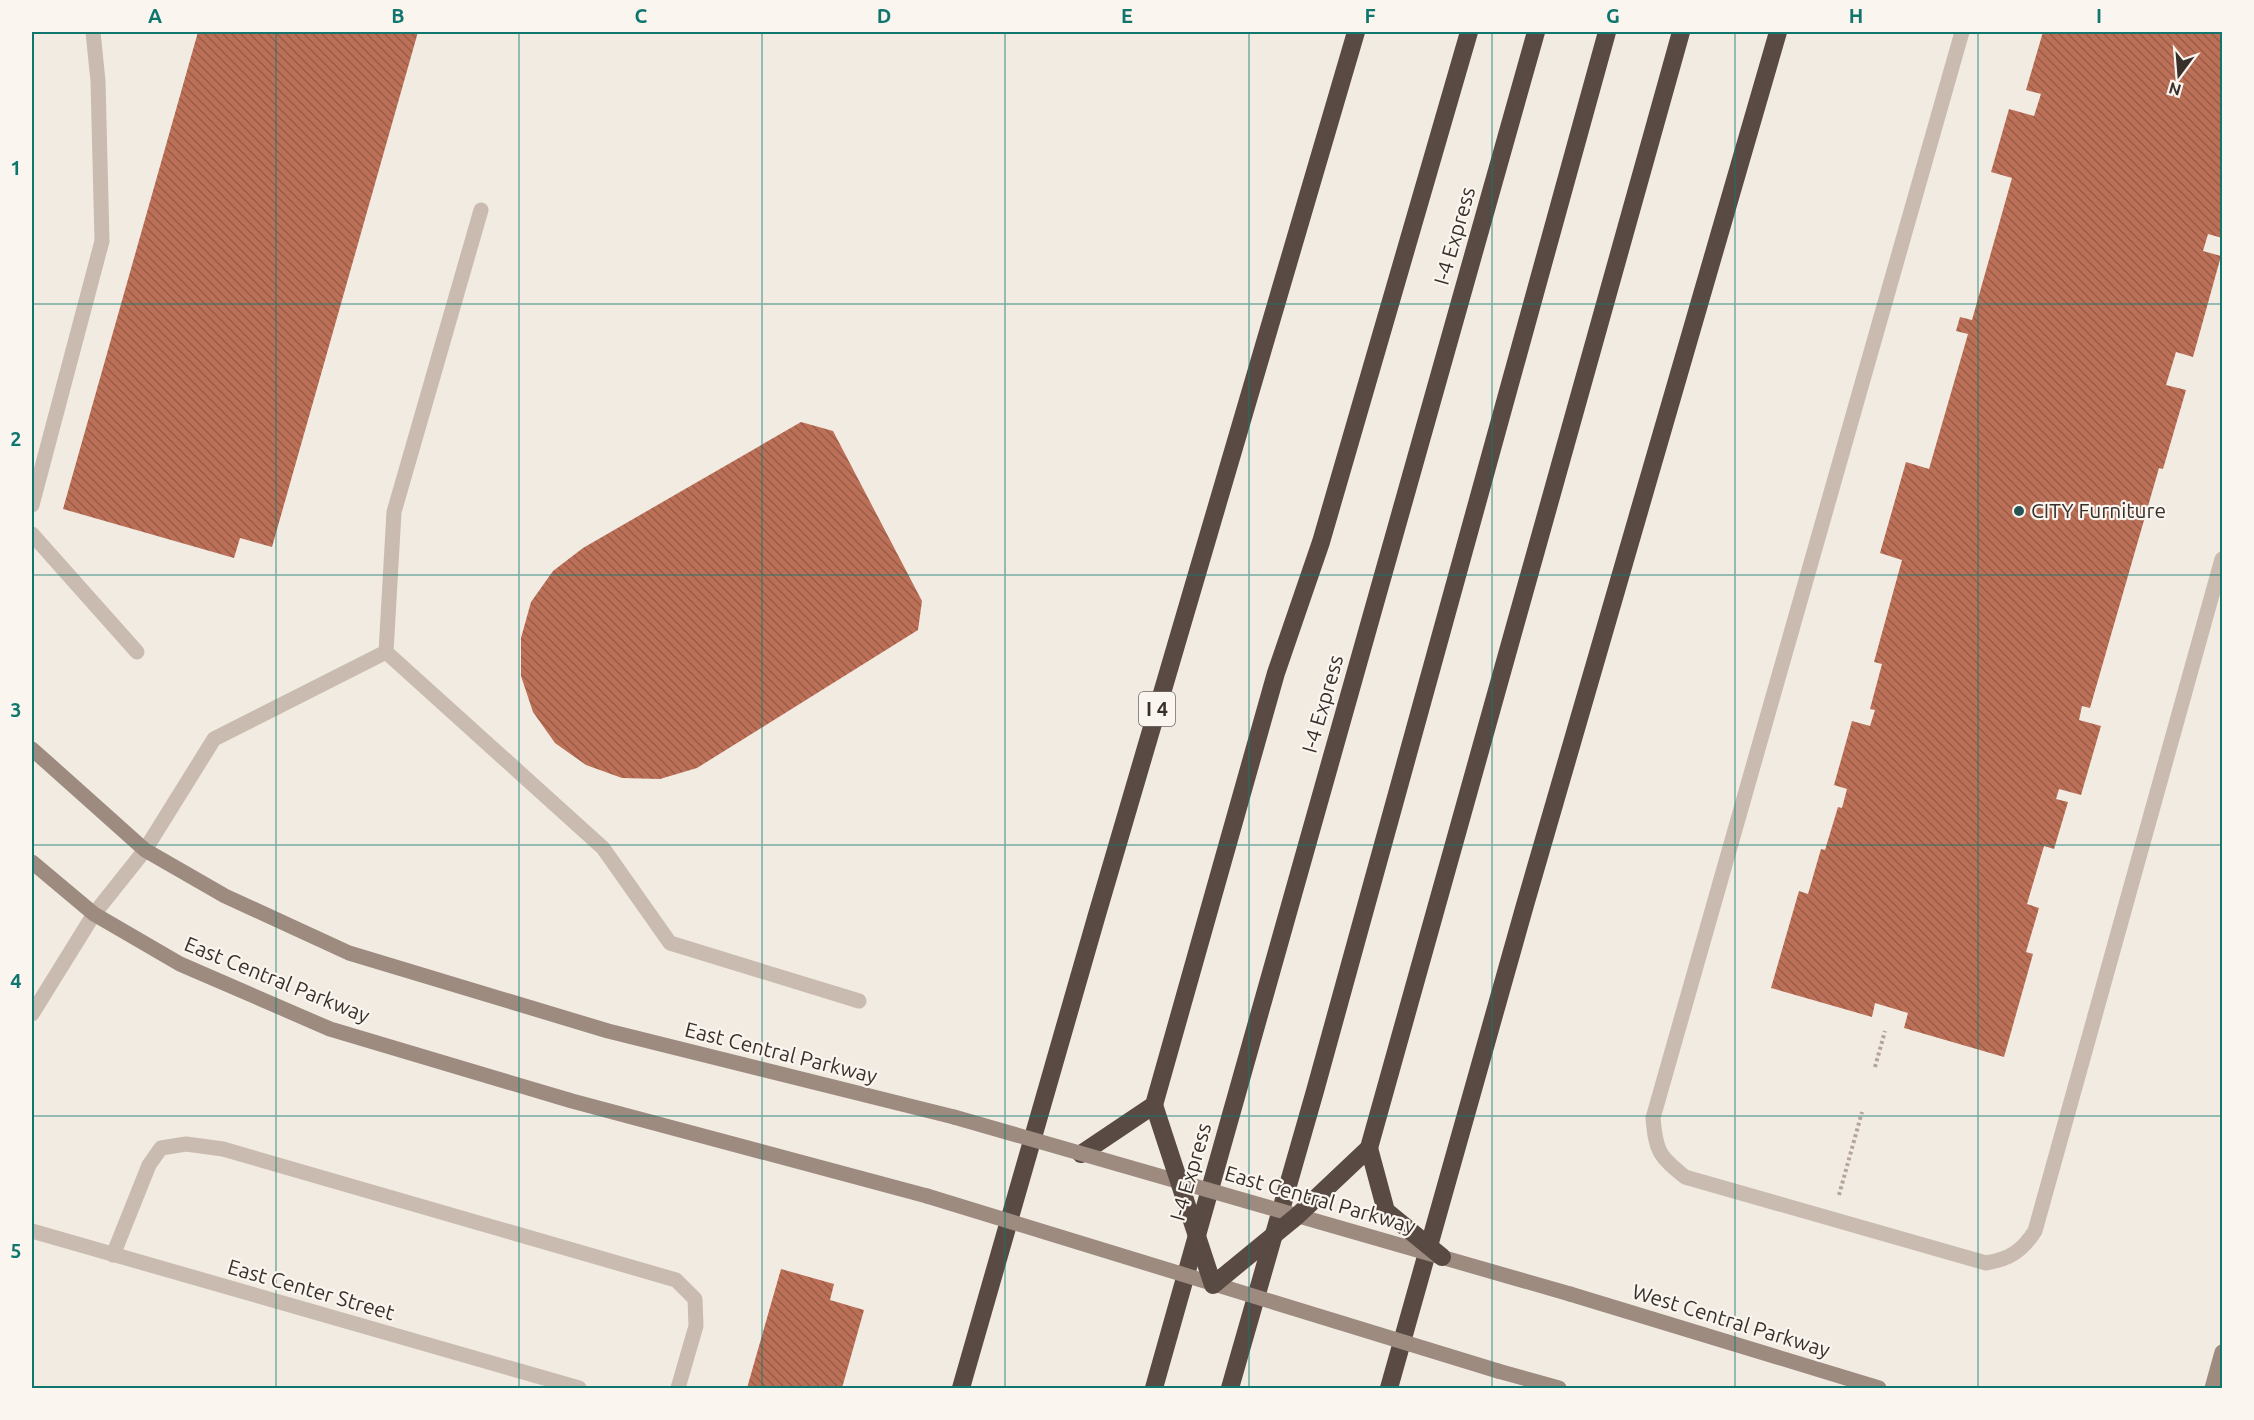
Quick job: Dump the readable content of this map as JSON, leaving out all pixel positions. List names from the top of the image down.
{
  "streets": {
    "highway": ["I-4 Express", "I 4"],
    "main road": ["East Central Parkway", "West Central Parkway"],
    "street": ["East Center Street"]
  },
  "crossings": [
    ["East Central Parkway", "West Central Parkway"]
  ],
  "places": ["CITY Furniture"],
  "north": "bottom",
  "grid": {
    "columns": [
      "A",
      "B",
      "C",
      "D",
      "E",
      "F",
      "G",
      "H",
      "I"
    ],
    "rows": [
      "1",
      "2",
      "3",
      "4",
      "5"
    ]
  }
}
